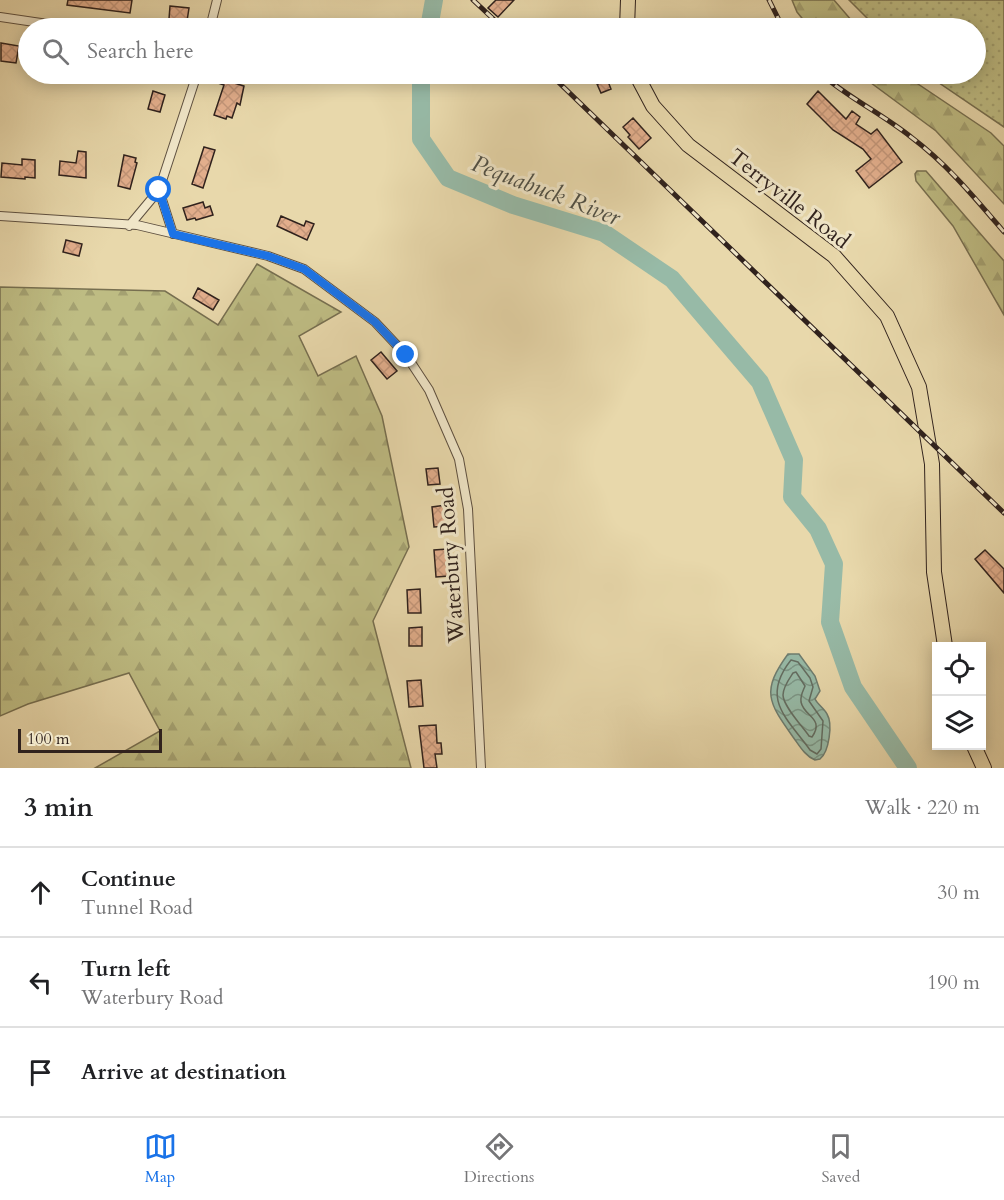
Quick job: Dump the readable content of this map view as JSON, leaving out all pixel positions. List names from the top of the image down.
{
  "streets": {
    "highway": ["Terryville Road"],
    "street": ["Waterbury Road"]
  },
  "water": ["Pequabuck River"],
  "scale_bar": "100 m",
  "page": {
    "search": "Search here",
    "scale": "100 m",
    "heading": ["3 min", "Walk · 220 m"],
    "list": [
      ["Continue", "Tunnel Road", "30 m"],
      ["Turn left", "Waterbury Road", "190 m"],
      "Arrive at destination"
    ],
    "nav": ["Map", "Directions", "Saved"]
  }
}
